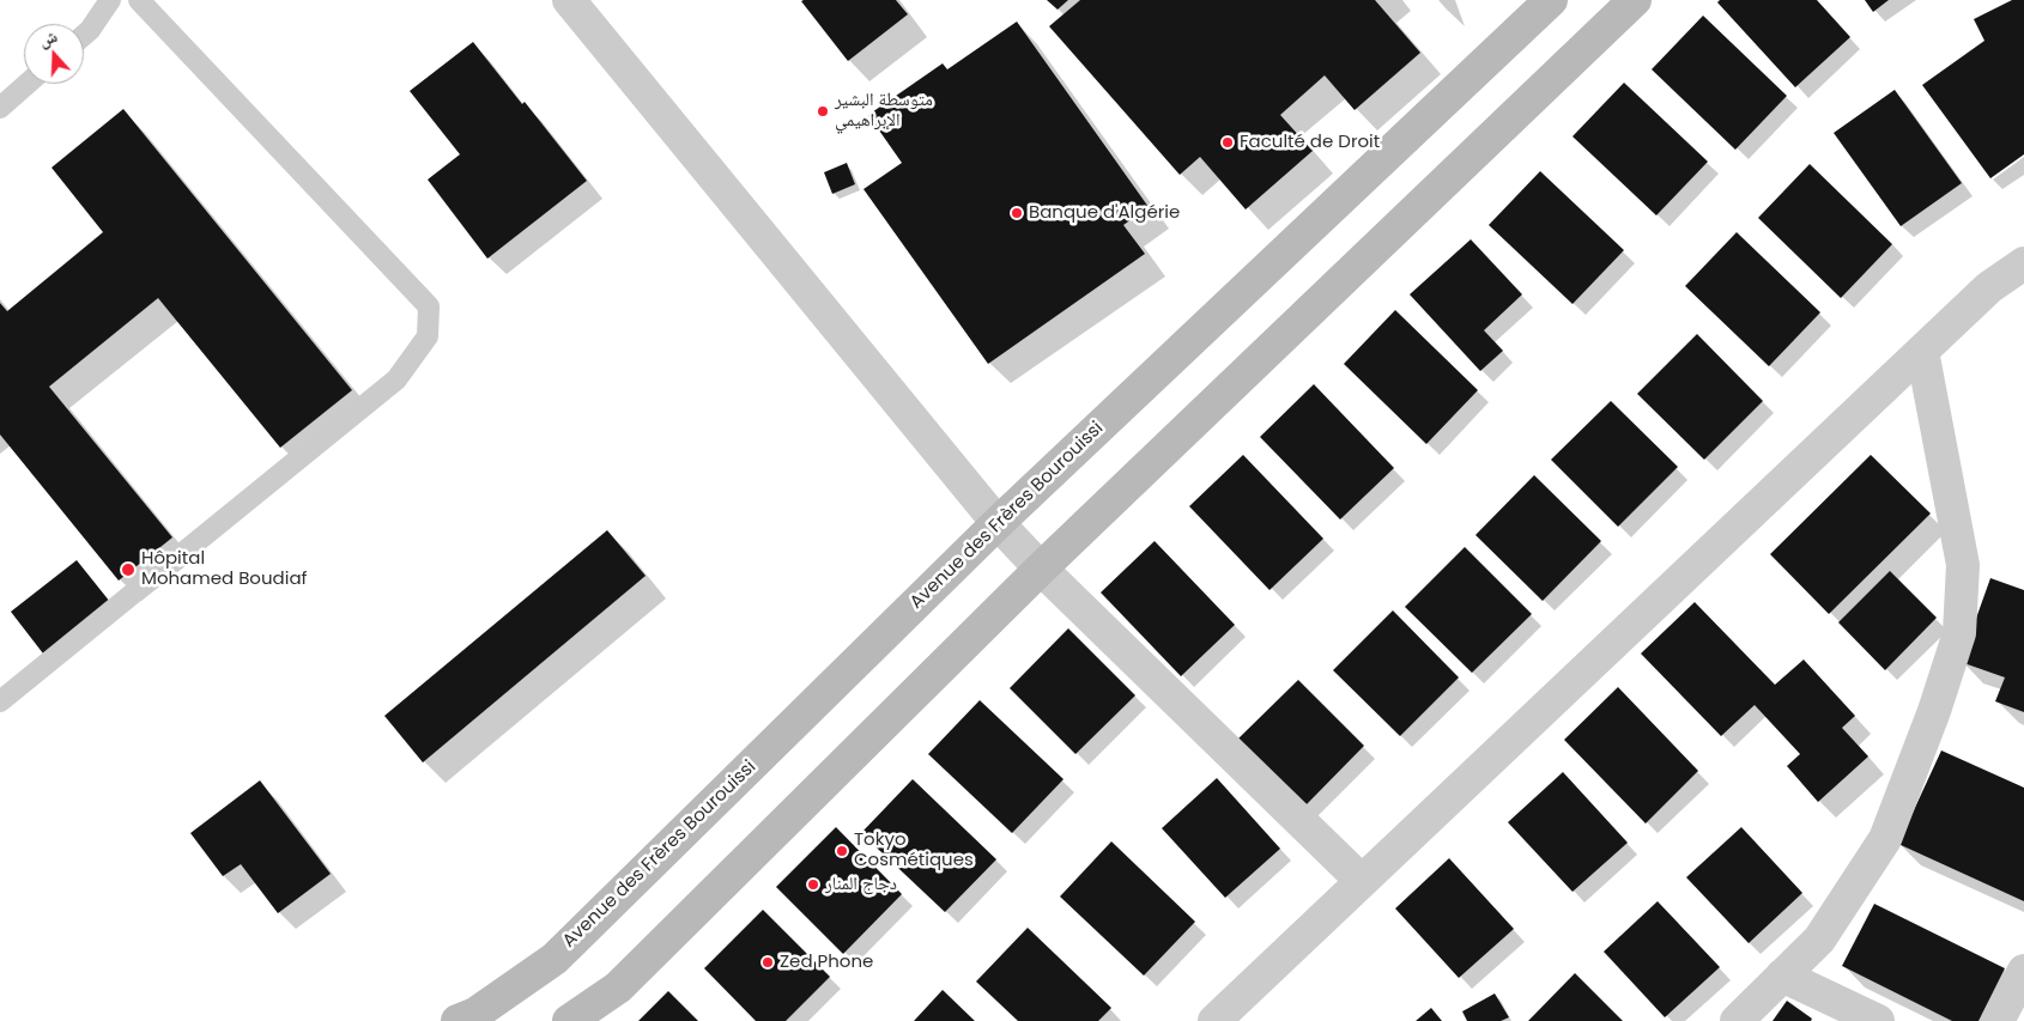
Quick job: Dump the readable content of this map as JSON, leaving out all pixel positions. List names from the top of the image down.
{
  "streets": {
    "main road": ["Avenue des Frères Bourouissi"]
  },
  "places": [
    "متوسطة البشير الإبراهيمي",
    "Faculté de Droit",
    "Banque d'Algérie",
    "Hôpital Mohamed Boudiaf",
    "Tokyo Cosmétiques",
    "دجاج المنار",
    "Zed Phone"
  ],
  "north": "top"
}
